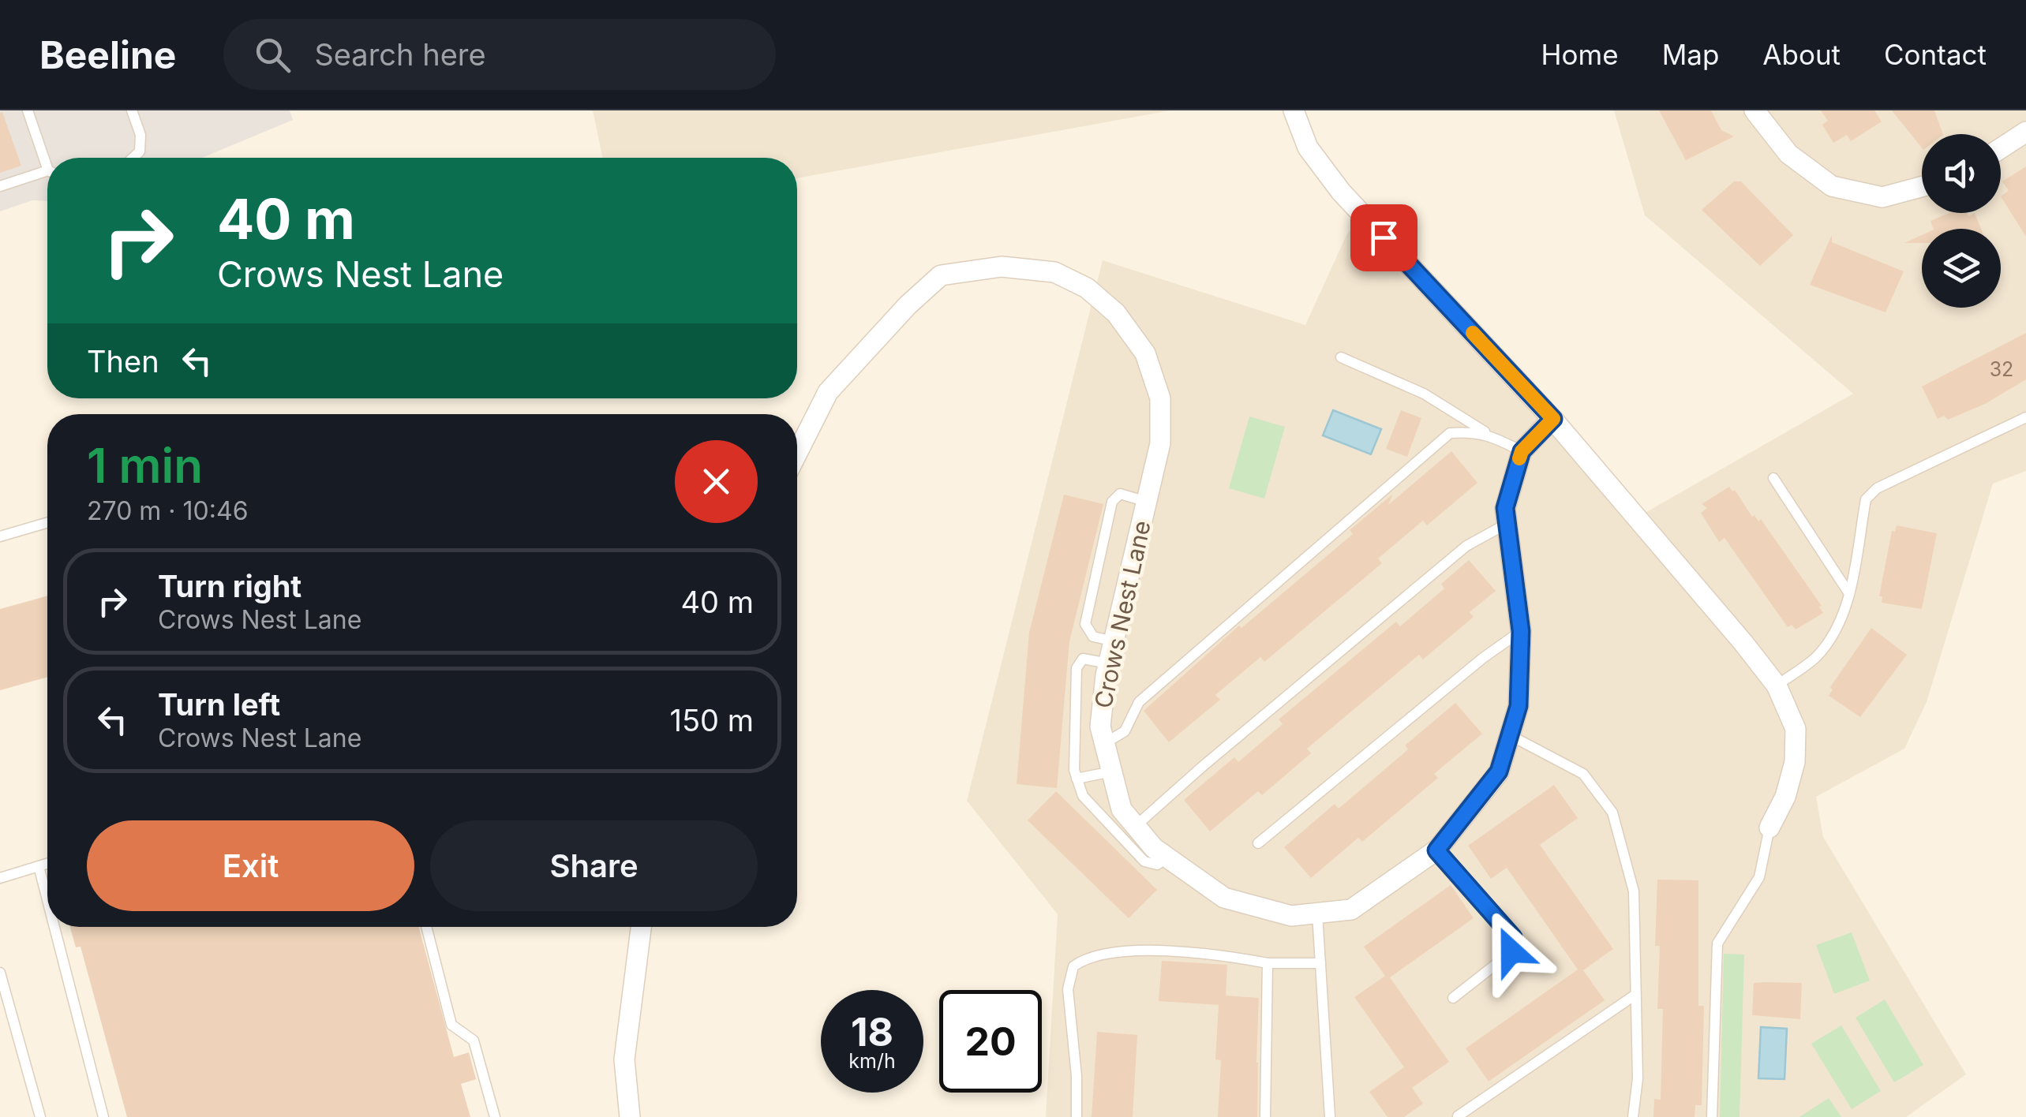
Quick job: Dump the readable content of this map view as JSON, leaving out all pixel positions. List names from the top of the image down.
{
  "streets": {
    "street": ["Crows Nest Lane"]
  },
  "house_numbers": ["32"],
  "page": {
    "header": "Beeline",
    "search": "Search here",
    "nav": [
      "Home",
      "Map",
      "About",
      "Contact"
    ],
    "turn": ["40 m", "Crows Nest Lane"],
    "then": "Then",
    "heading": ["1 min", "270 m · 10:46"],
    "list": [
      {
        "name": "Turn right",
        "note": "Crows Nest Lane",
        "value": "40 m"
      },
      {
        "name": "Turn left",
        "note": "Crows Nest Lane",
        "value": "150 m"
      }
    ],
    "buttons": ["Exit", "Share"],
    "speed": "18 km/h",
    "limit": "20"
  }
}
